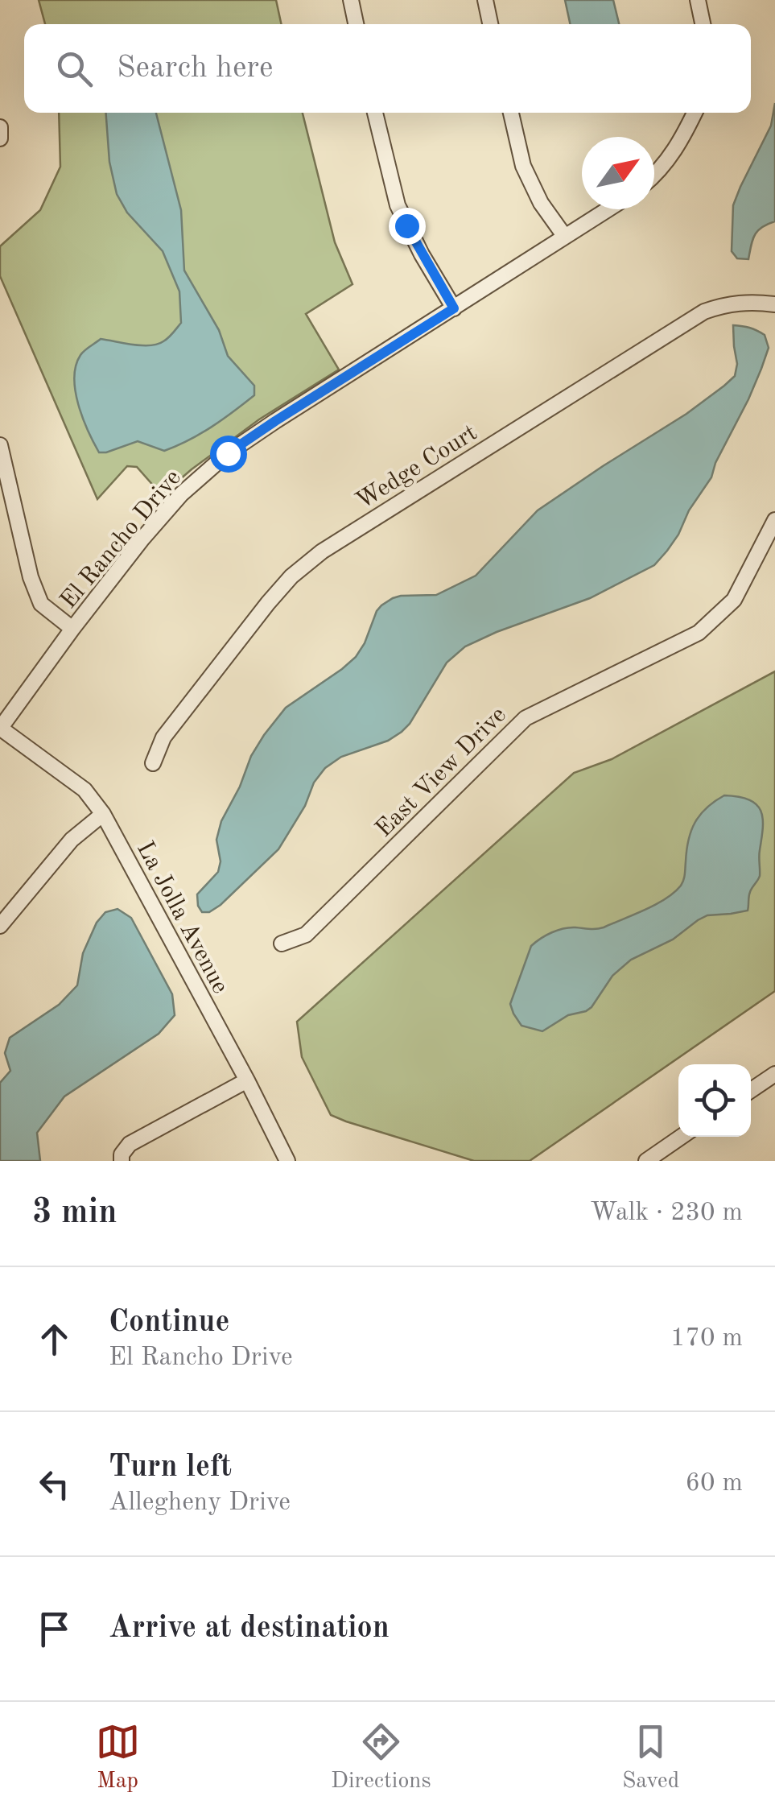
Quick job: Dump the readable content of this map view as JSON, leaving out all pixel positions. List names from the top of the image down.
{
  "streets": {
    "street": [
      "Wedge Court",
      "El Rancho Drive",
      "East View Drive",
      "La Jolla Avenue"
    ]
  },
  "crossings": [
    ["El Rancho Drive", "La Jolla Avenue"]
  ],
  "north": "top right",
  "page": {
    "search": "Search here",
    "heading": ["3 min", "Walk · 230 m"],
    "list": [
      ["Continue", "El Rancho Drive", "170 m"],
      ["Turn left", "Allegheny Drive", "60 m"],
      "Arrive at destination"
    ],
    "nav": ["Map", "Directions", "Saved"]
  }
}
